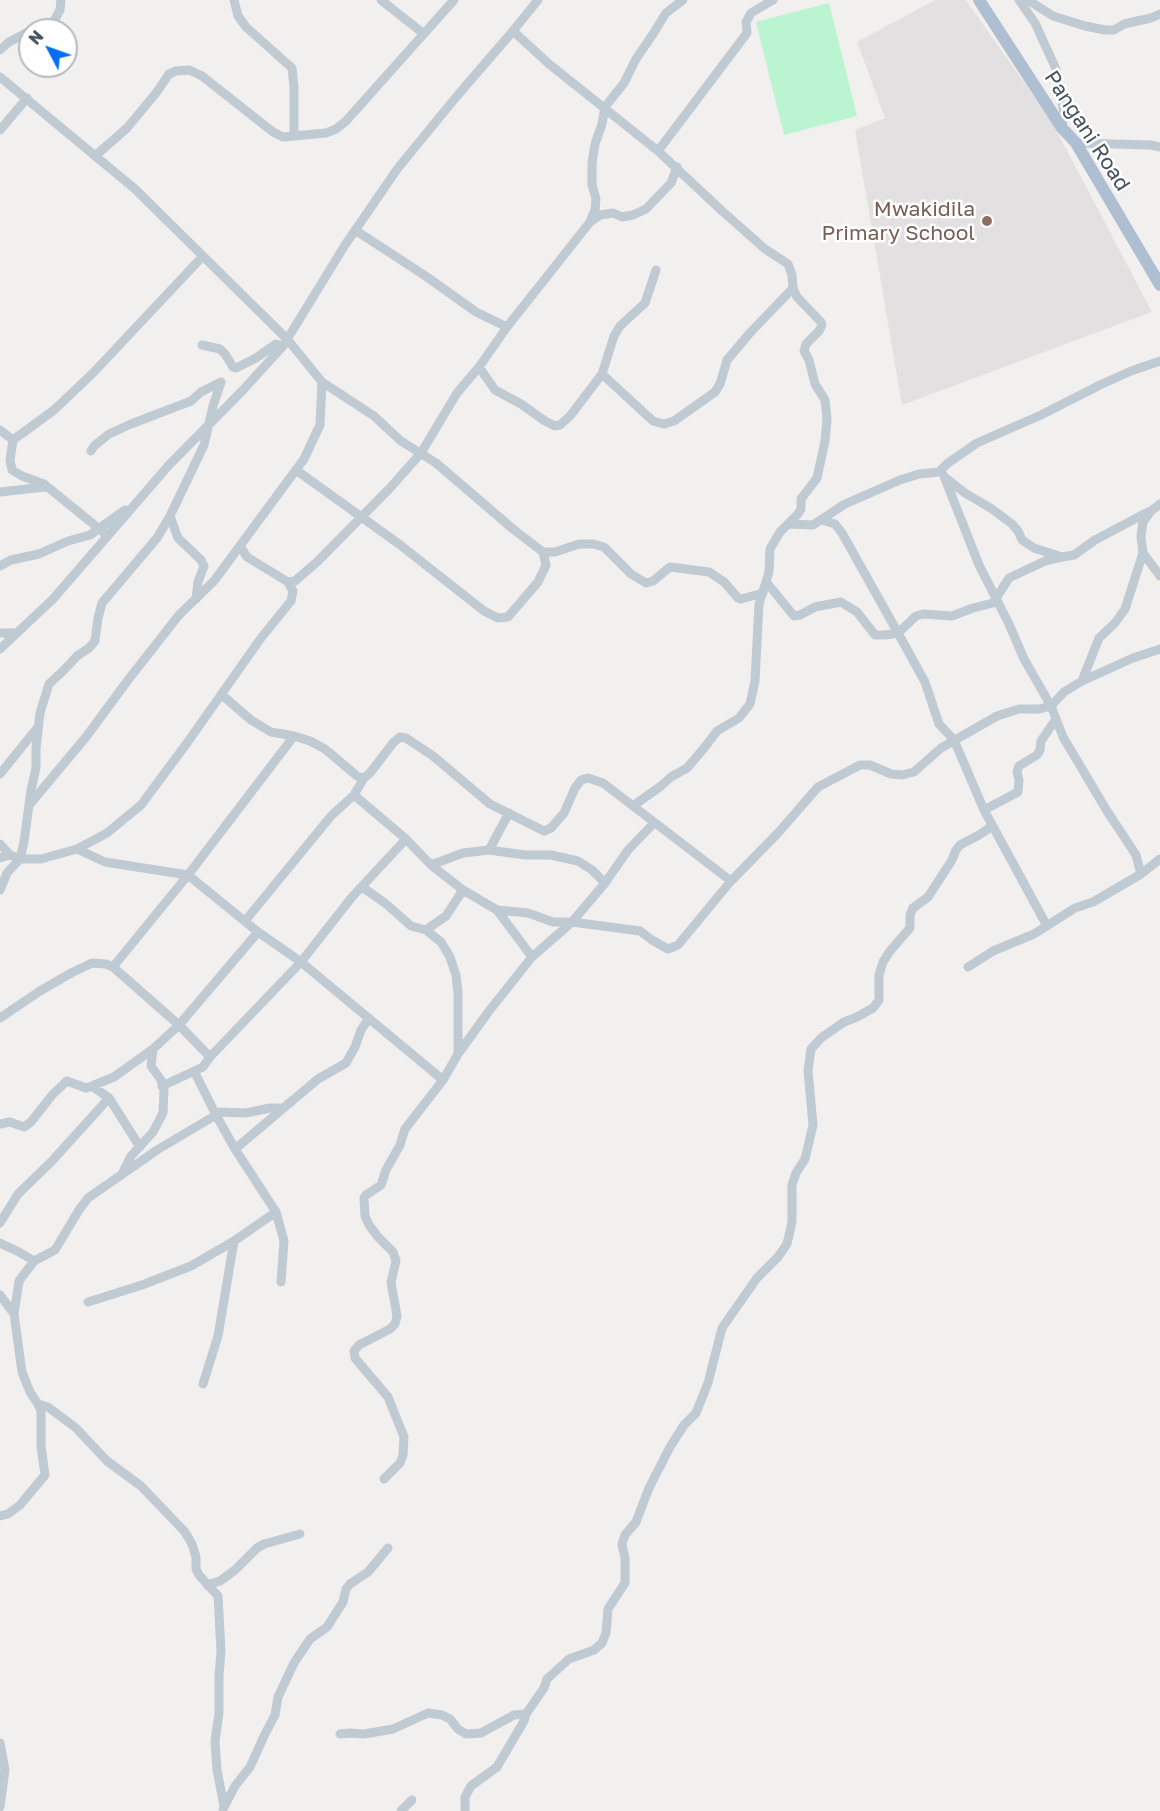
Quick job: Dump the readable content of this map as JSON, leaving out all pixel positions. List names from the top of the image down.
{
  "streets": {
    "main road": ["Pangani Road"]
  },
  "places": ["Mwakidila Primary School"],
  "north": "top left"
}
